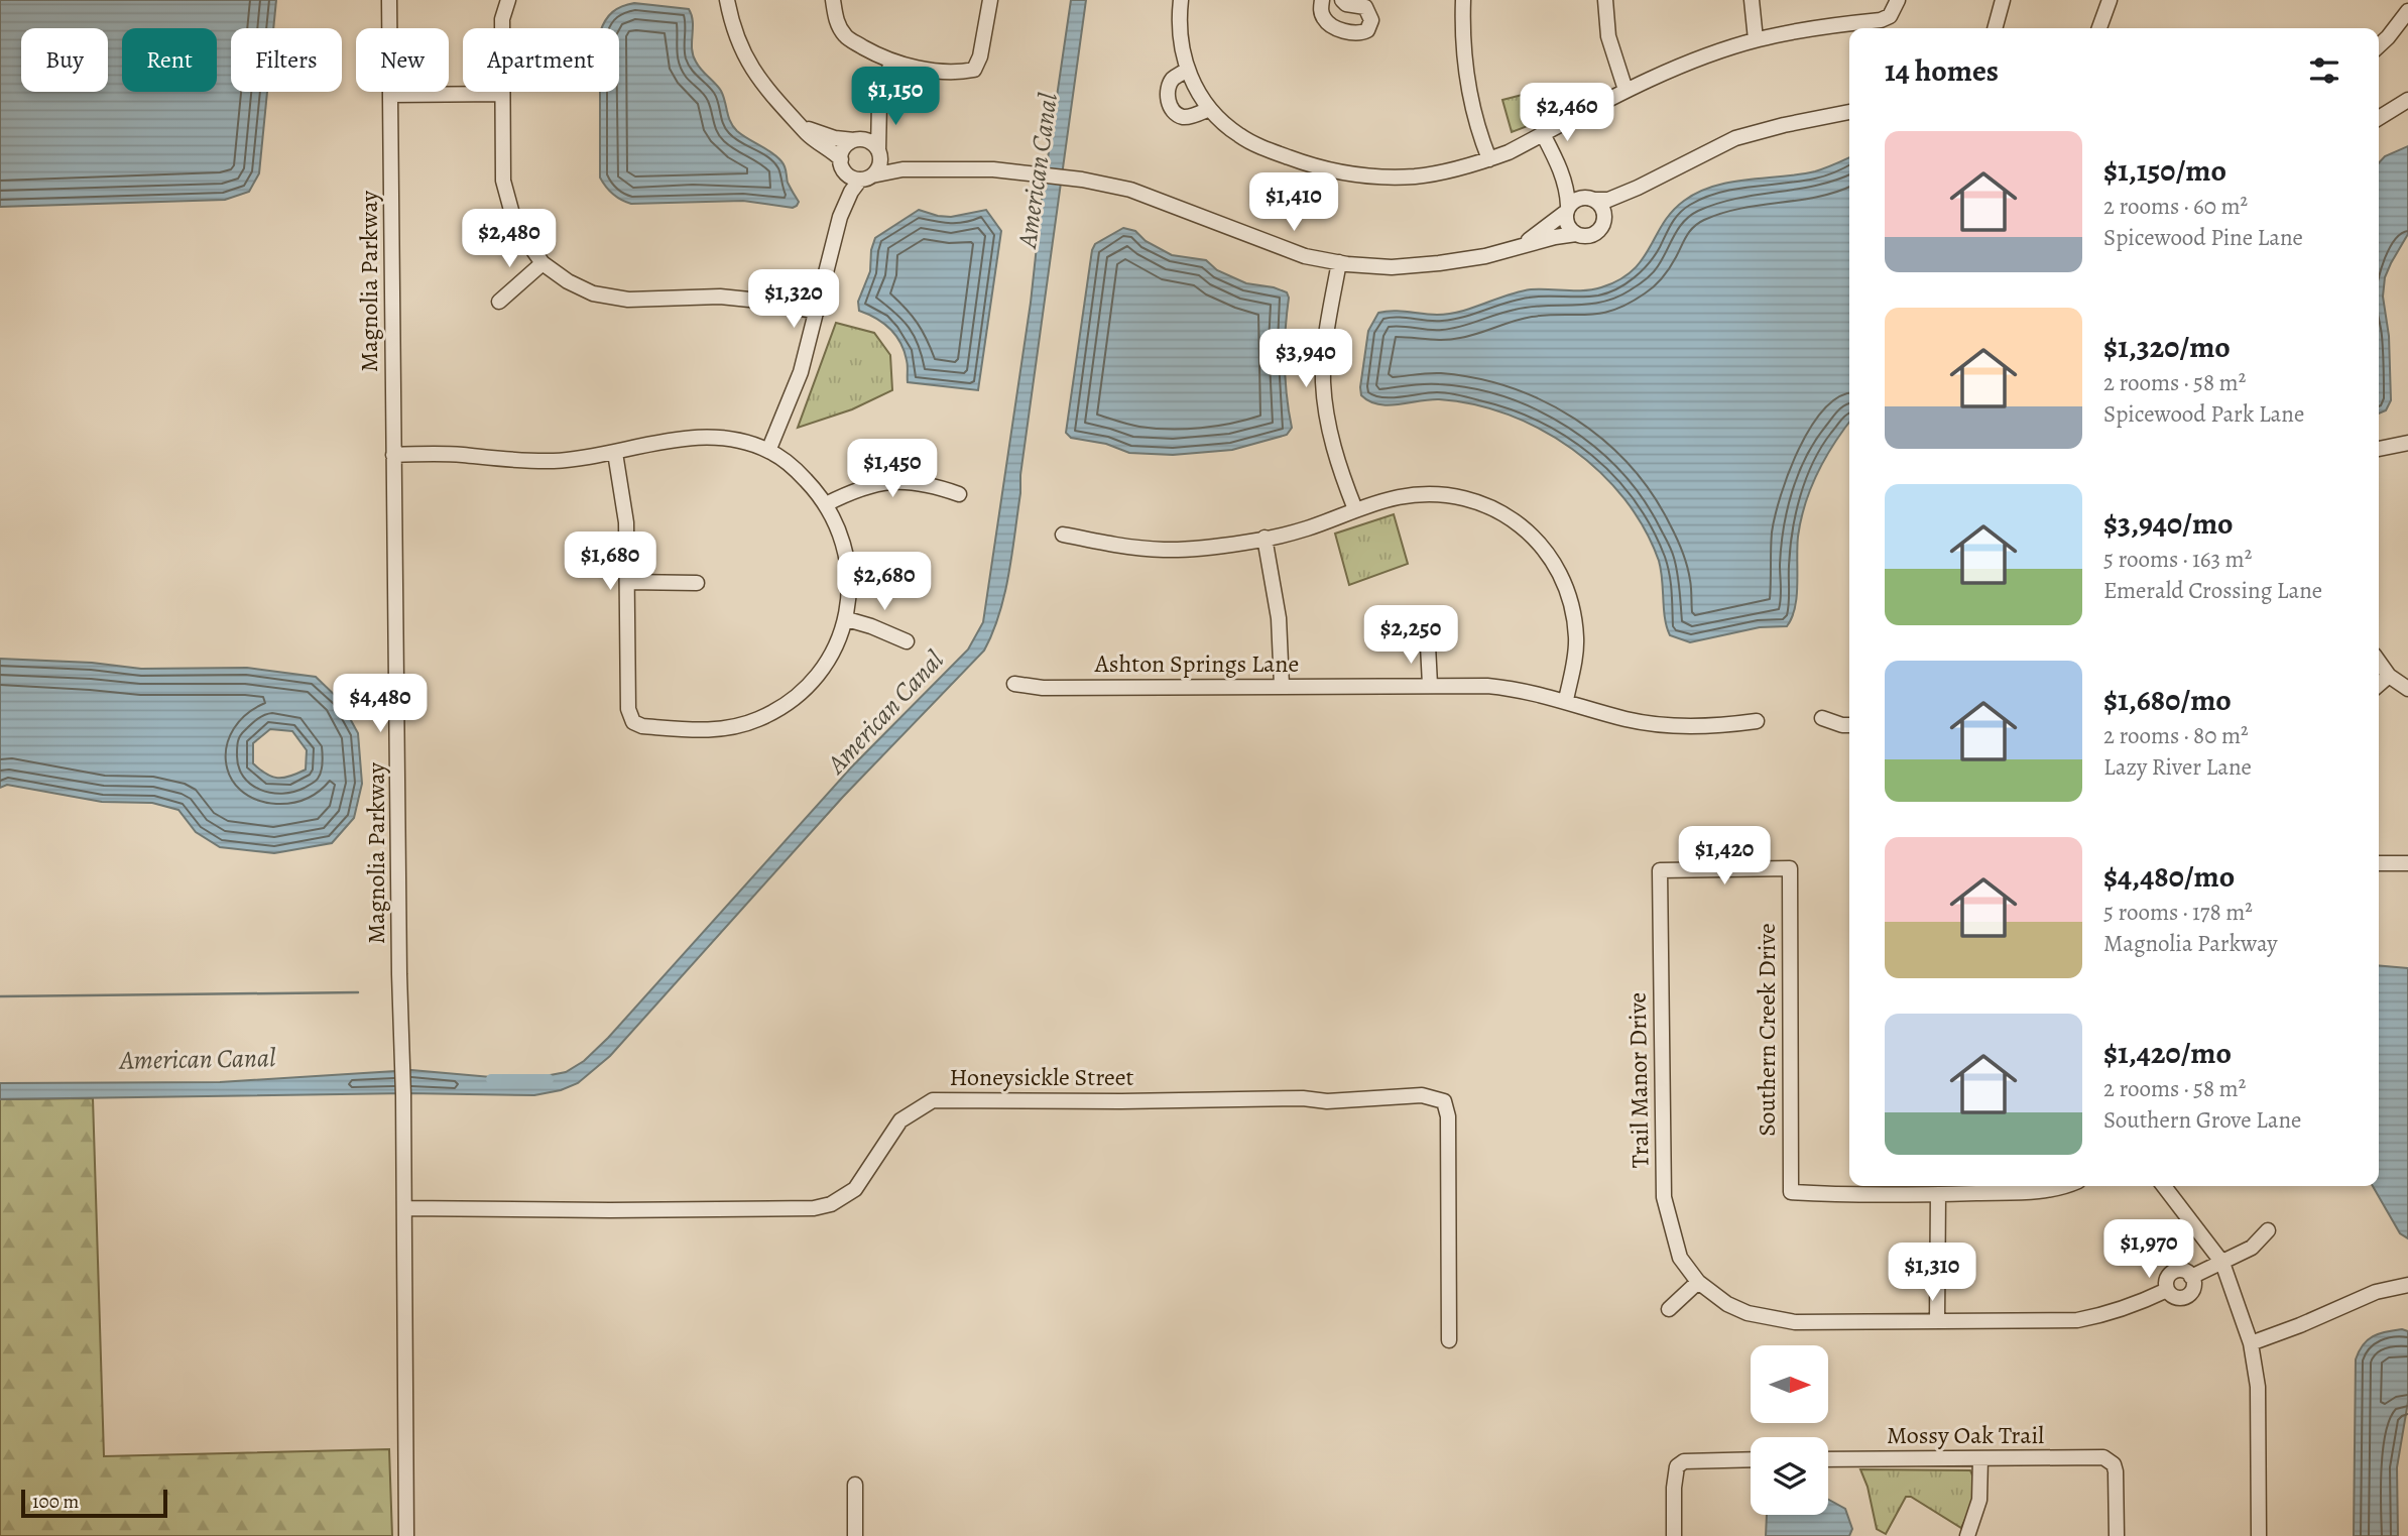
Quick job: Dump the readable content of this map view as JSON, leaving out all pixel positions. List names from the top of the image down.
{
  "streets": {
    "street": [
      "Magnolia Parkway",
      "Ashton Springs Lane",
      "Southern Creek Drive",
      "Honeysickle Street",
      "Trail Manor Drive",
      "Mossy Oak Trail"
    ]
  },
  "crossings": [
    ["Magnolia Parkway", "Honeysickle Street"],
    ["Southern Creek Drive", "Trail Manor Drive"]
  ],
  "water": ["American Canal"],
  "scale_bar": "100 m",
  "north": "right",
  "page": {
    "chip": [
      "Buy",
      "Rent",
      "Filters",
      "New",
      "Apartment"
    ],
    "heading": "14 homes",
    "price": [
      "$1,150",
      "$2,460",
      "$1,410",
      "$2,480",
      "$1,320",
      "$3,940",
      "$1,450",
      "$1,680",
      "$2,680",
      "$2,250",
      "$4,480",
      "$1,420",
      "$1,970",
      "$1,310"
    ],
    "list": [
      {
        "name": "$1,150/mo",
        "note": "2 rooms · 60 m² · Spicewood Pine Lane"
      },
      {
        "name": "$1,320/mo",
        "note": "2 rooms · 58 m² · Spicewood Park Lane"
      },
      {
        "name": "$3,940/mo",
        "note": "5 rooms · 163 m² · Emerald Crossing Lane"
      },
      {
        "name": "$1,680/mo",
        "note": "2 rooms · 80 m² · Lazy River Lane"
      },
      {
        "name": "$4,480/mo",
        "note": "5 rooms · 178 m² · Magnolia Parkway"
      },
      {
        "name": "$1,420/mo",
        "note": "2 rooms · 58 m² · Southern Grove Lane"
      }
    ],
    "scale": "100 m"
  }
}
